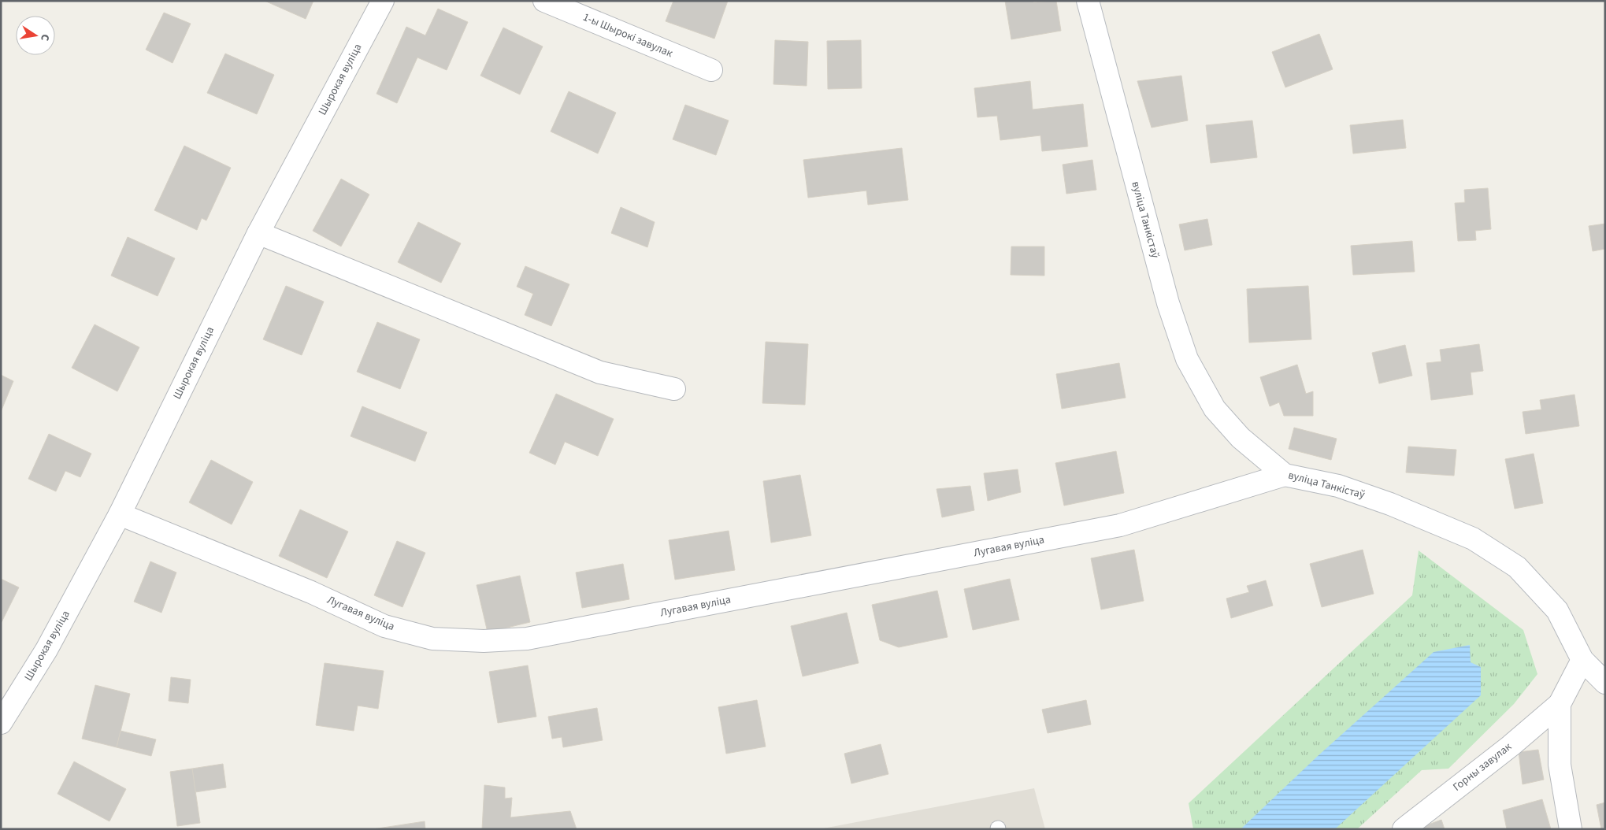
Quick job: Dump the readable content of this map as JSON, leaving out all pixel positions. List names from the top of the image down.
{
  "streets": {
    "street": [
      "1-ы Шырокі завулак",
      "Шырокая вуліца",
      "вуліца Танкістаў",
      "Лугавая вуліца",
      "Горны завулак"
    ]
  },
  "crossings": [
    ["Шырокая вуліца", "Лугавая вуліца"],
    ["вуліца Танкістаў", "Лугавая вуліца"]
  ],
  "north": "right"
}
